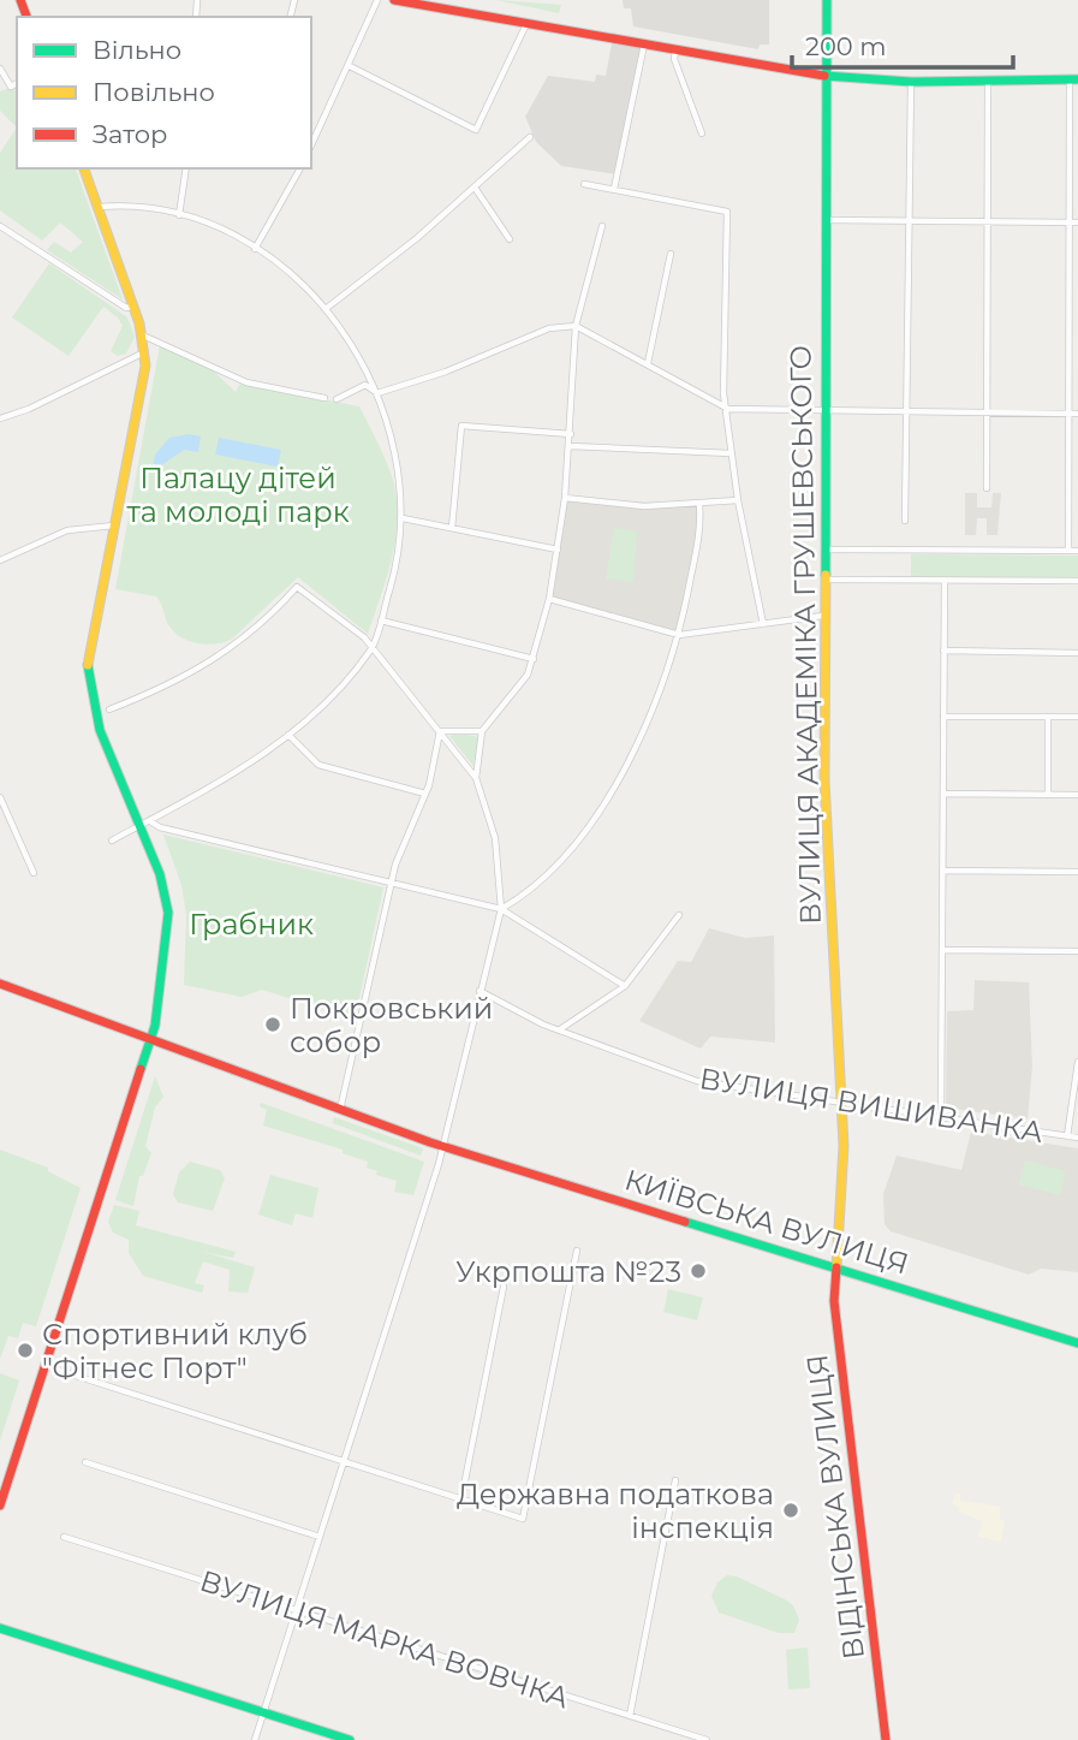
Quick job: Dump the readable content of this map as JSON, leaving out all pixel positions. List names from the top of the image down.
{
  "streets": {
    "main road": ["ВУЛИЦЯ АКАДЕМІКА ГРУШЕВСЬКОГО", "КИЇВСЬКА ВУЛИЦЯ", "ВІДІНСЬКА ВУЛИЦЯ"],
    "street": ["ВУЛИЦЯ ВИШИВАНКА", "ВУЛИЦЯ МАРКА ВОВЧКА"]
  },
  "crossings": [
    ["ВУЛИЦЯ АКАДЕМІКА ГРУШЕВСЬКОГО", "ВУЛИЦЯ ВИШИВАНКА"],
    ["ВУЛИЦЯ АКАДЕМІКА ГРУШЕВСЬКОГО", "КИЇВСЬКА ВУЛИЦЯ"],
    ["ВУЛИЦЯ АКАДЕМІКА ГРУШЕВСЬКОГО", "ВІДІНСЬКА ВУЛИЦЯ"],
    ["КИЇВСЬКА ВУЛИЦЯ", "ВІДІНСЬКА ВУЛИЦЯ"]
  ],
  "parks": ["Палацу дітей та молоді парк", "Грабник"],
  "places": [
    "Покровський собор",
    "Укрпошта №23",
    "Спортивний клуб \"Фітнес Порт\"",
    "Державна податкова інспекція"
  ],
  "legend": ["Вільно", "Повільно", "Затор"],
  "scale_bar": "200 m"
}
